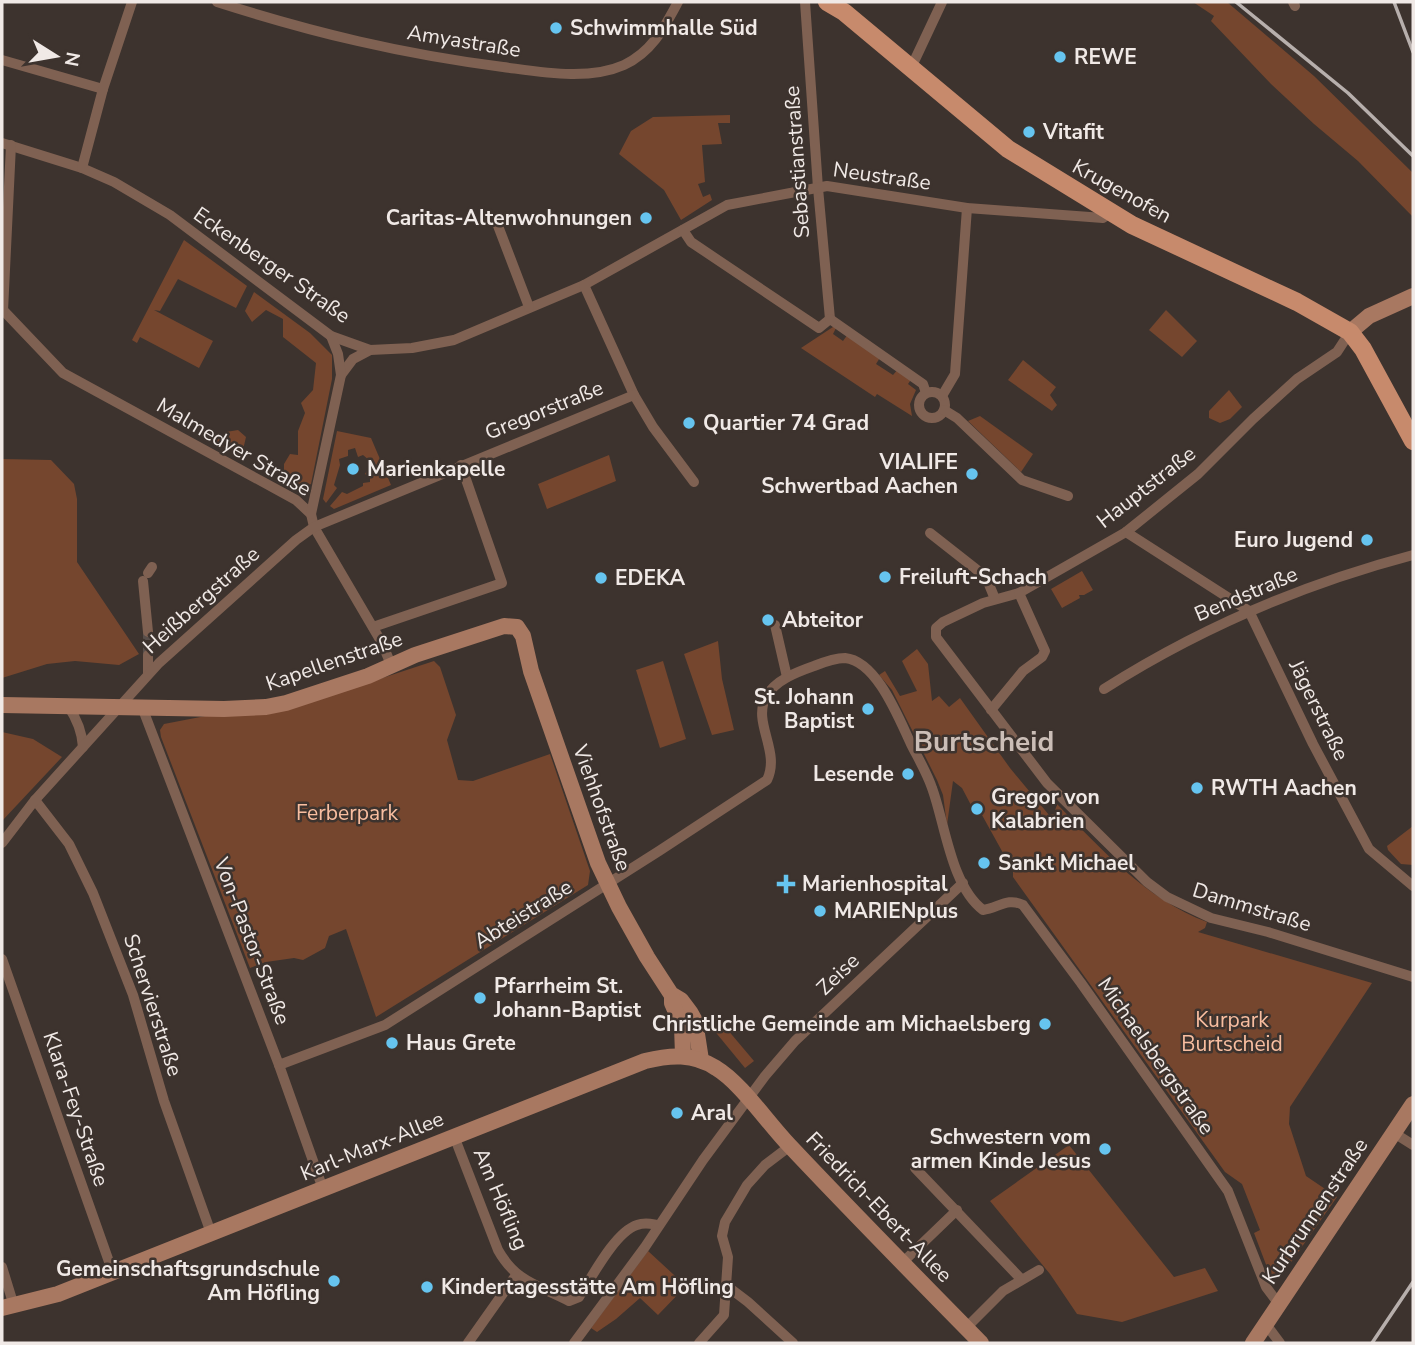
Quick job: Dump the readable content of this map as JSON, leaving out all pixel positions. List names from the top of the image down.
{
  "streets": {
    "main road": [
      "Krugenofen",
      "Kapellenstraße",
      "Viehhofstraße",
      "Karl-Marx-Allee",
      "Friedrich-Ebert-Allee",
      "Kurbrunnenstraße"
    ],
    "street": [
      "Amyastraße",
      "Sebastianstraße",
      "Neustraße",
      "Eckenberger Straße",
      "Gregorstraße",
      "Malmedyer Straße",
      "Hauptstraße",
      "Bendstraße",
      "Heißbergstraße",
      "Jägerstraße",
      "Dammstraße",
      "Abteistraße",
      "Von-Pastor-Straße",
      "Zeise",
      "Schervierstraße",
      "Michaelsbergstraße",
      "Klara-Fey-Straße",
      "Am Höfling"
    ]
  },
  "crossings": [
    ["Sebastianstraße", "Neustraße"],
    ["Neustraße", "Krugenofen"],
    ["Neustraße", "Eckenberger Straße"],
    ["Krugenofen", "Hauptstraße"],
    ["Gregorstraße", "Malmedyer Straße"],
    ["Gregorstraße", "Heißbergstraße"],
    ["Gregorstraße", "Kapellenstraße"],
    ["Malmedyer Straße", "Heißbergstraße"],
    ["Malmedyer Straße", "Kapellenstraße"],
    ["Hauptstraße", "Dammstraße"],
    ["Bendstraße", "Jägerstraße"],
    ["Heißbergstraße", "Kapellenstraße"],
    ["Heißbergstraße", "Schervierstraße"],
    ["Kapellenstraße", "Viehhofstraße"],
    ["Kapellenstraße", "Von-Pastor-Straße"],
    ["Viehhofstraße", "Abteistraße"],
    ["Viehhofstraße", "Karl-Marx-Allee"],
    ["Abteistraße", "Von-Pastor-Straße"],
    ["Von-Pastor-Straße", "Karl-Marx-Allee"],
    ["Zeise", "Michaelsbergstraße"],
    ["Zeise", "Karl-Marx-Allee"],
    ["Zeise", "Am Höfling"],
    ["Zeise", "Friedrich-Ebert-Allee"],
    ["Schervierstraße", "Karl-Marx-Allee"],
    ["Michaelsbergstraße", "Kurbrunnenstraße"],
    ["Klara-Fey-Straße", "Karl-Marx-Allee"],
    ["Karl-Marx-Allee", "Am Höfling"],
    ["Karl-Marx-Allee", "Friedrich-Ebert-Allee"]
  ],
  "districts": ["Burtscheid"],
  "parks": ["Ferberpark", "Kurpark Burtscheid"],
  "places": {
    "other": [
      "Schwimmhalle Süd",
      "REWE",
      "Vitafit",
      "Caritas-Altenwohnungen",
      "Quartier 74 Grad",
      "Marienkapelle",
      "VIALIFE Schwertbad Aachen",
      "Euro Jugend",
      "Freiluft-Schach",
      "EDEKA",
      "Abteitor",
      "St. Johann Baptist",
      "Lesende",
      "RWTH Aachen",
      "Gregor von Kalabrien",
      "Sankt Michael",
      "MARIENplus",
      "Pfarrheim St. Johann-Baptist",
      "Christliche Gemeinde am Michaelsberg",
      "Haus Grete",
      "Aral",
      "Schwestern vom armen Kinde Jesus",
      "Gemeinschaftsgrundschule Am Höfling",
      "Kindertagesstätte Am Höfling"
    ],
    "health": ["Marienhospital"]
  },
  "north": "right"
}
